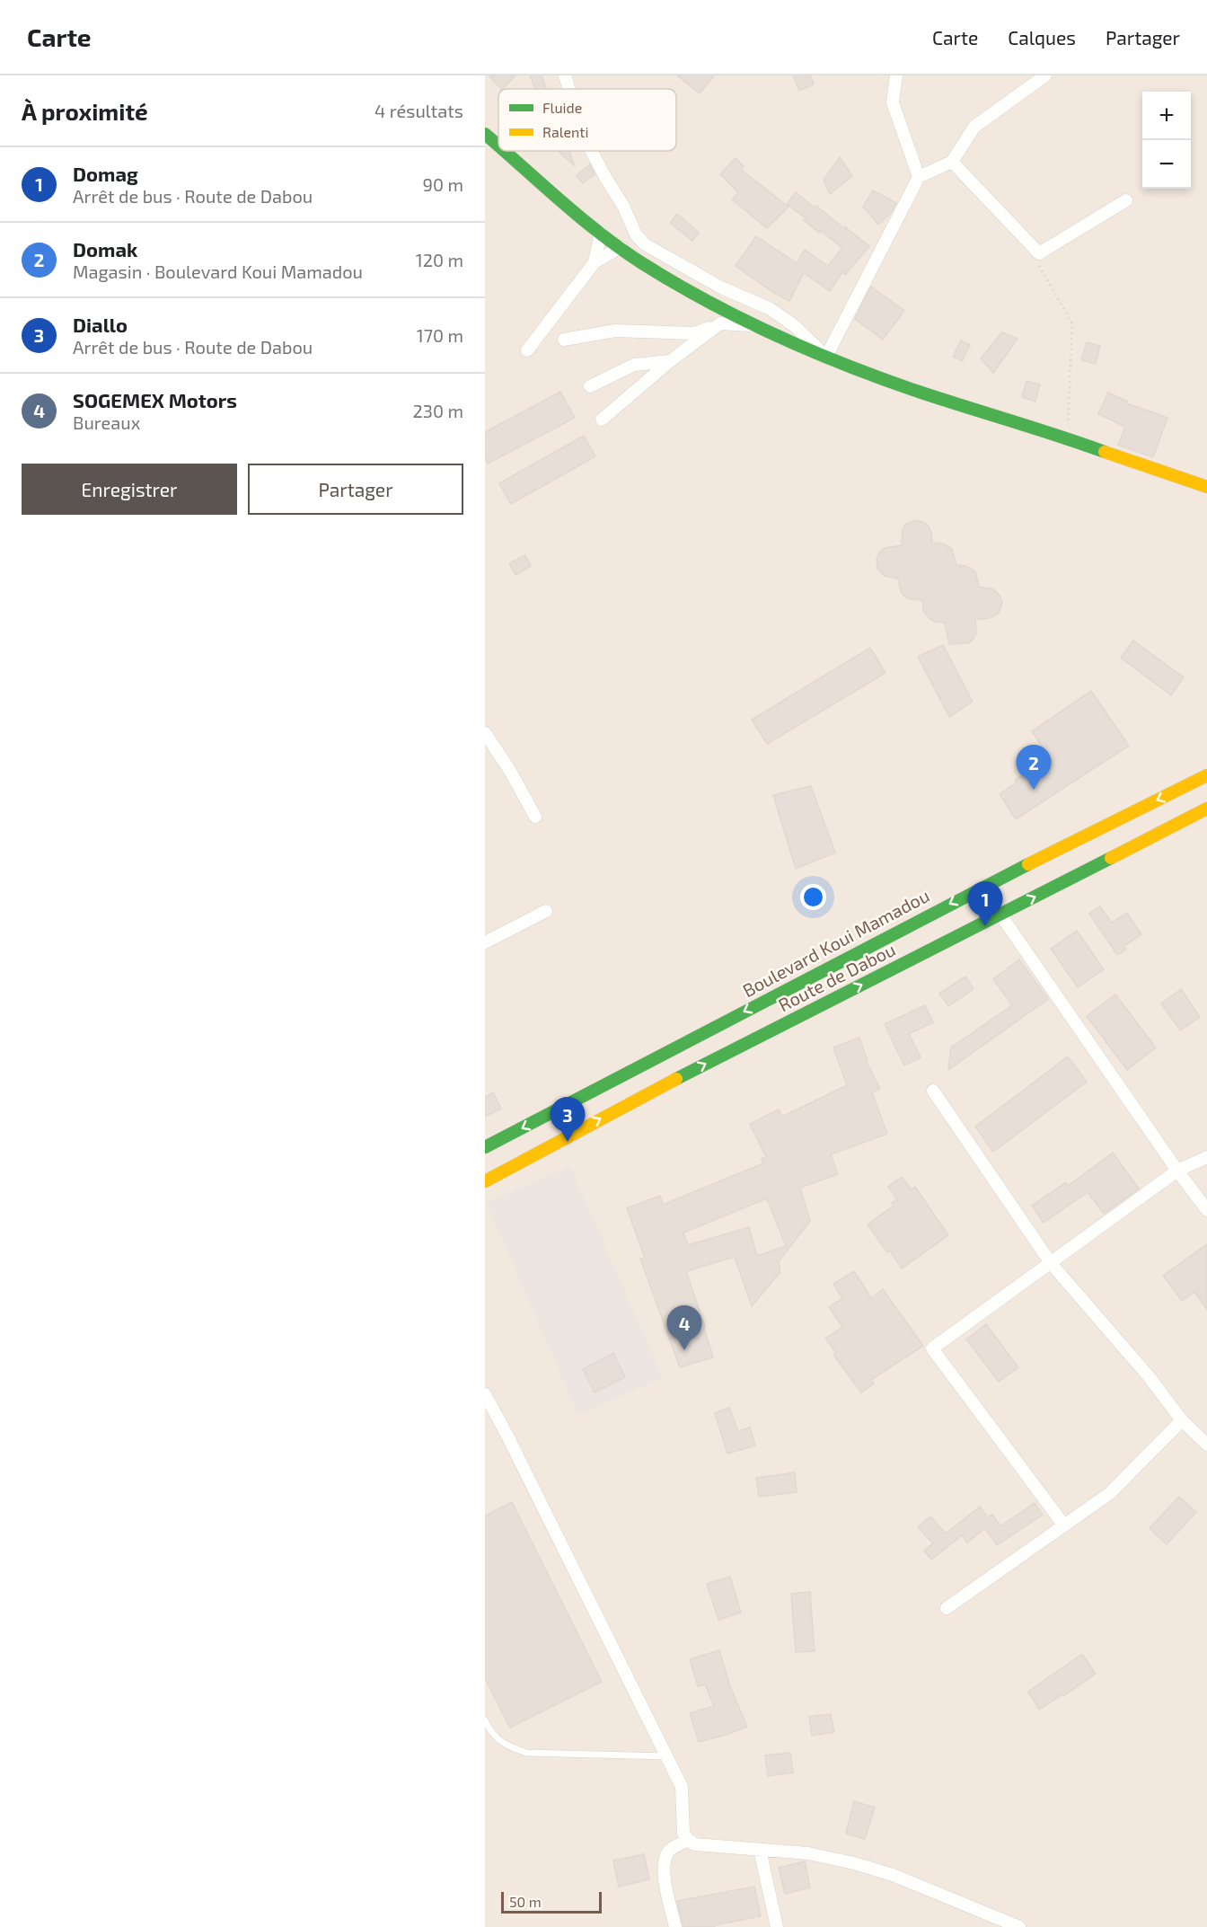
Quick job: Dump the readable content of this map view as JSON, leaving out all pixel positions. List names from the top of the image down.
{
  "streets": {
    "main road": ["Boulevard Koui Mamadou", "Route de Dabou"]
  },
  "one_way": ["Boulevard Koui Mamadou", "Route de Dabou"],
  "legend": ["Fluide", "Ralenti"],
  "scale_bar": "50 m",
  "page": {
    "header": "Carte",
    "nav": ["Carte", "Calques", "Partager"],
    "heading": ["À proximité", "4 résultats"],
    "map_buttons": ["+", "−"],
    "list": [
      {
        "mark": "1",
        "name": "Domag",
        "note": "Arrêt de bus · Route de Dabou",
        "value": "90 m"
      },
      {
        "mark": "2",
        "name": "Domak",
        "note": "Magasin · Boulevard Koui Mamadou",
        "value": "120 m"
      },
      {
        "mark": "3",
        "name": "Diallo",
        "note": "Arrêt de bus · Route de Dabou",
        "value": "170 m"
      },
      {
        "mark": "4",
        "name": "SOGEMEX Motors",
        "note": "Bureaux",
        "value": "230 m"
      }
    ],
    "buttons": ["Enregistrer", "Partager"],
    "pins": [
      "2",
      "1",
      "3",
      "4"
    ],
    "scale": "50 m"
  }
}
